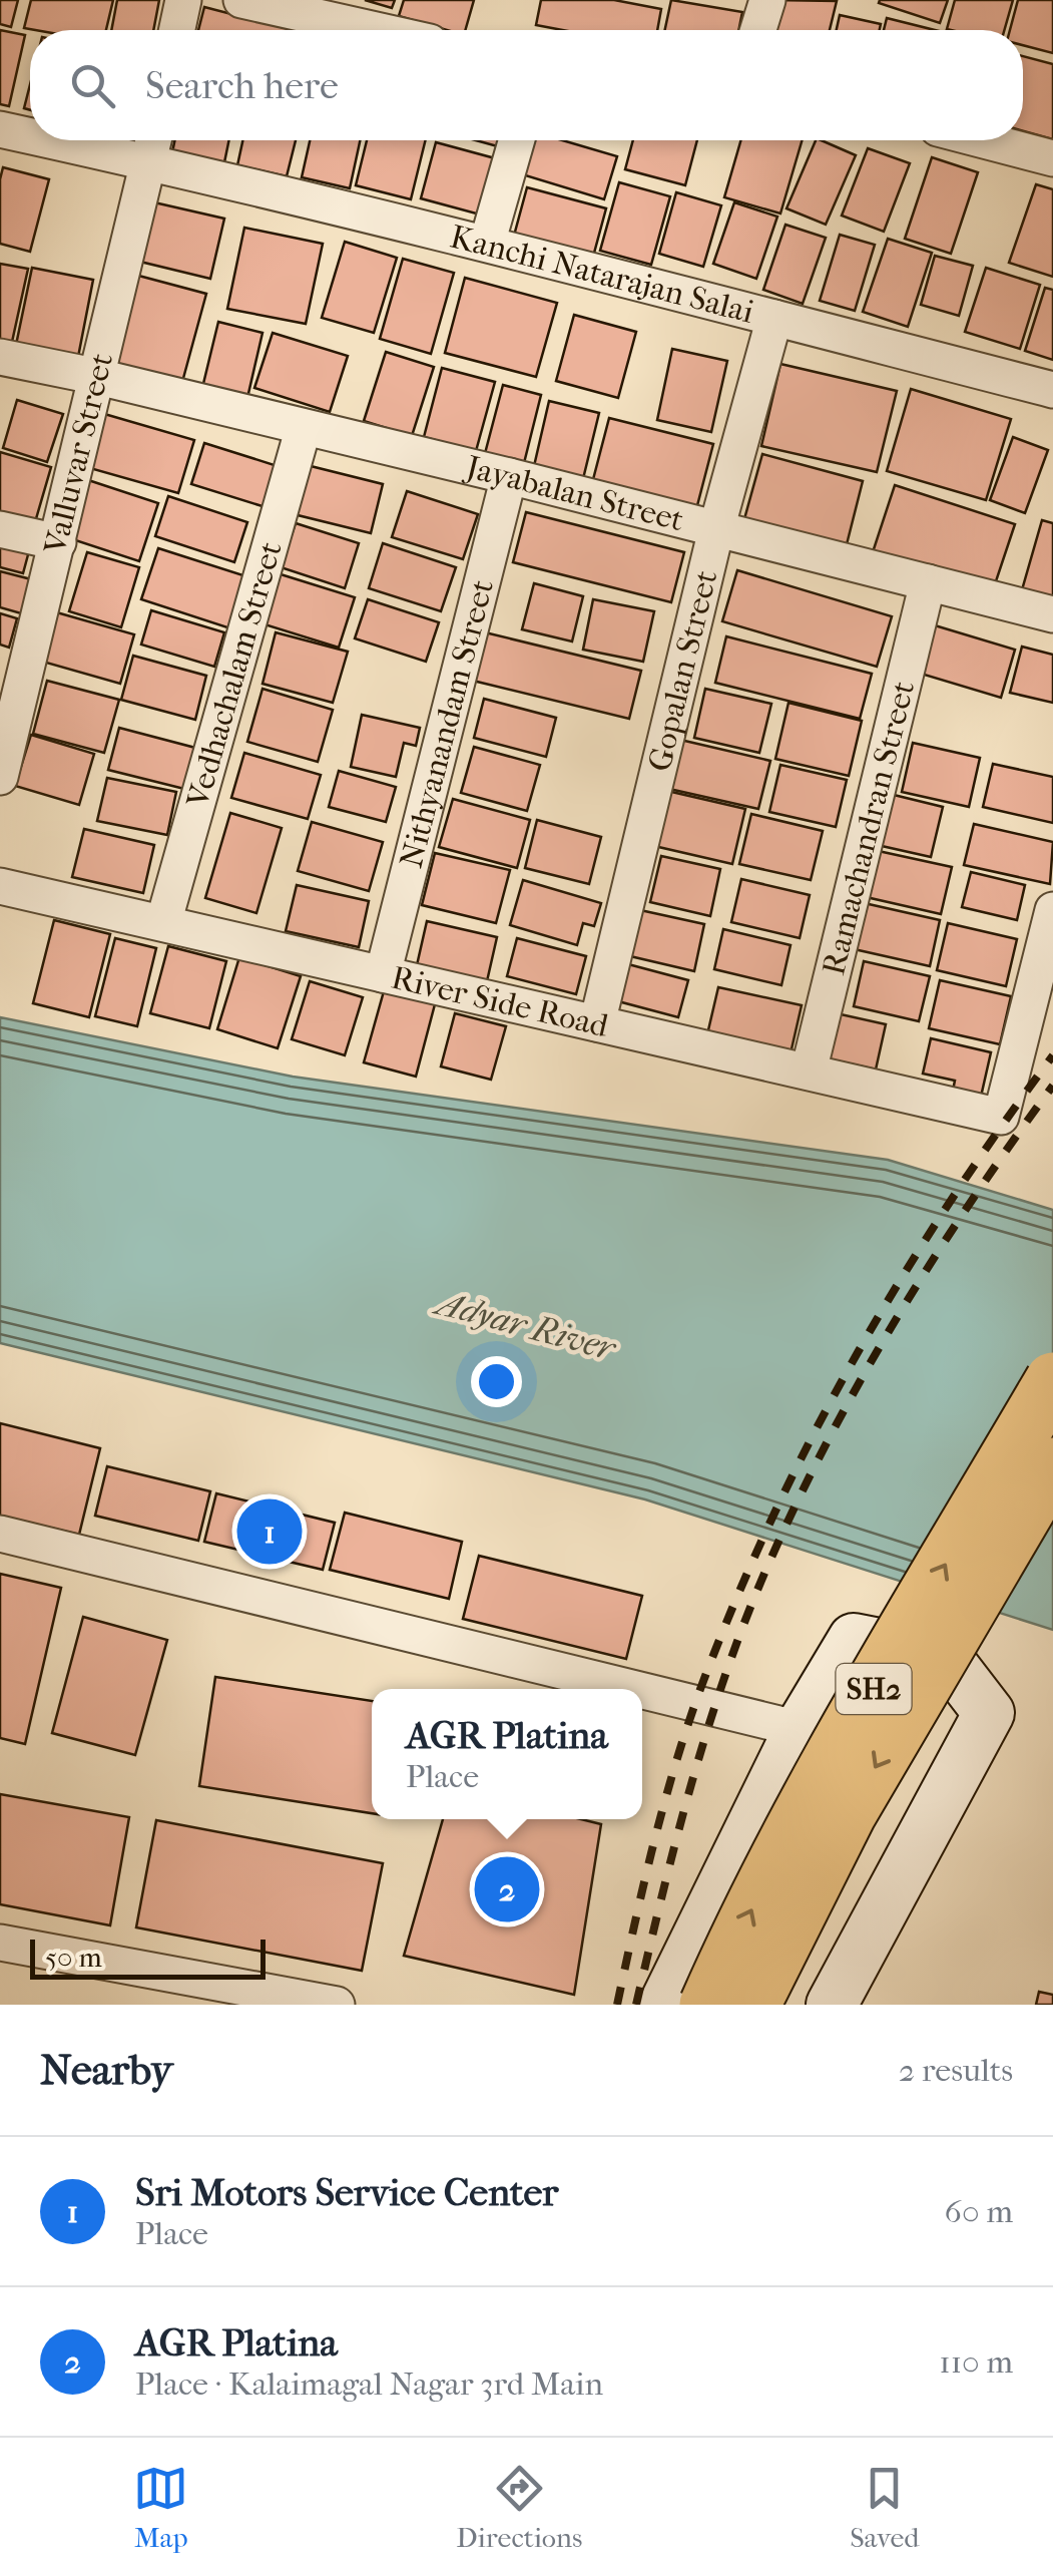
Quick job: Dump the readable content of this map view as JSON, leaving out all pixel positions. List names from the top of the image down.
{
  "streets": {
    "main road": ["SH2"],
    "street": [
      "Kanchi Natarajan Salai",
      "Valluvar Street",
      "Jayabalan Street",
      "Gopalan Street",
      "Vedhachalam Street",
      "Nithyanandam Street",
      "Ramachandran Street",
      "River Side Road"
    ]
  },
  "crossings": [
    ["Kanchi Natarajan Salai", "Valluvar Street"],
    ["Kanchi Natarajan Salai", "Gopalan Street"],
    ["Valluvar Street", "Jayabalan Street"],
    ["Jayabalan Street", "Gopalan Street"],
    ["Jayabalan Street", "Vedhachalam Street"],
    ["Jayabalan Street", "Nithyanandam Street"],
    ["Jayabalan Street", "Ramachandran Street"],
    ["Gopalan Street", "River Side Road"],
    ["Vedhachalam Street", "River Side Road"],
    ["Nithyanandam Street", "River Side Road"],
    ["Ramachandran Street", "River Side Road"]
  ],
  "water": ["Adyar River"],
  "scale_bar": "50 m",
  "page": {
    "search": "Search here",
    "pins": ["1", "2"],
    "popup": ["AGR Platina", "Place"],
    "scale": "50 m",
    "heading": ["Nearby", "2 results"],
    "list": [
      {
        "mark": "1",
        "name": "Sri Motors Service Center",
        "note": "Place",
        "value": "60 m"
      },
      {
        "mark": "2",
        "name": "AGR Platina",
        "note": "Place · Kalaimagal Nagar 3rd Main",
        "value": "110 m"
      }
    ],
    "nav": ["Map", "Directions", "Saved"]
  }
}
